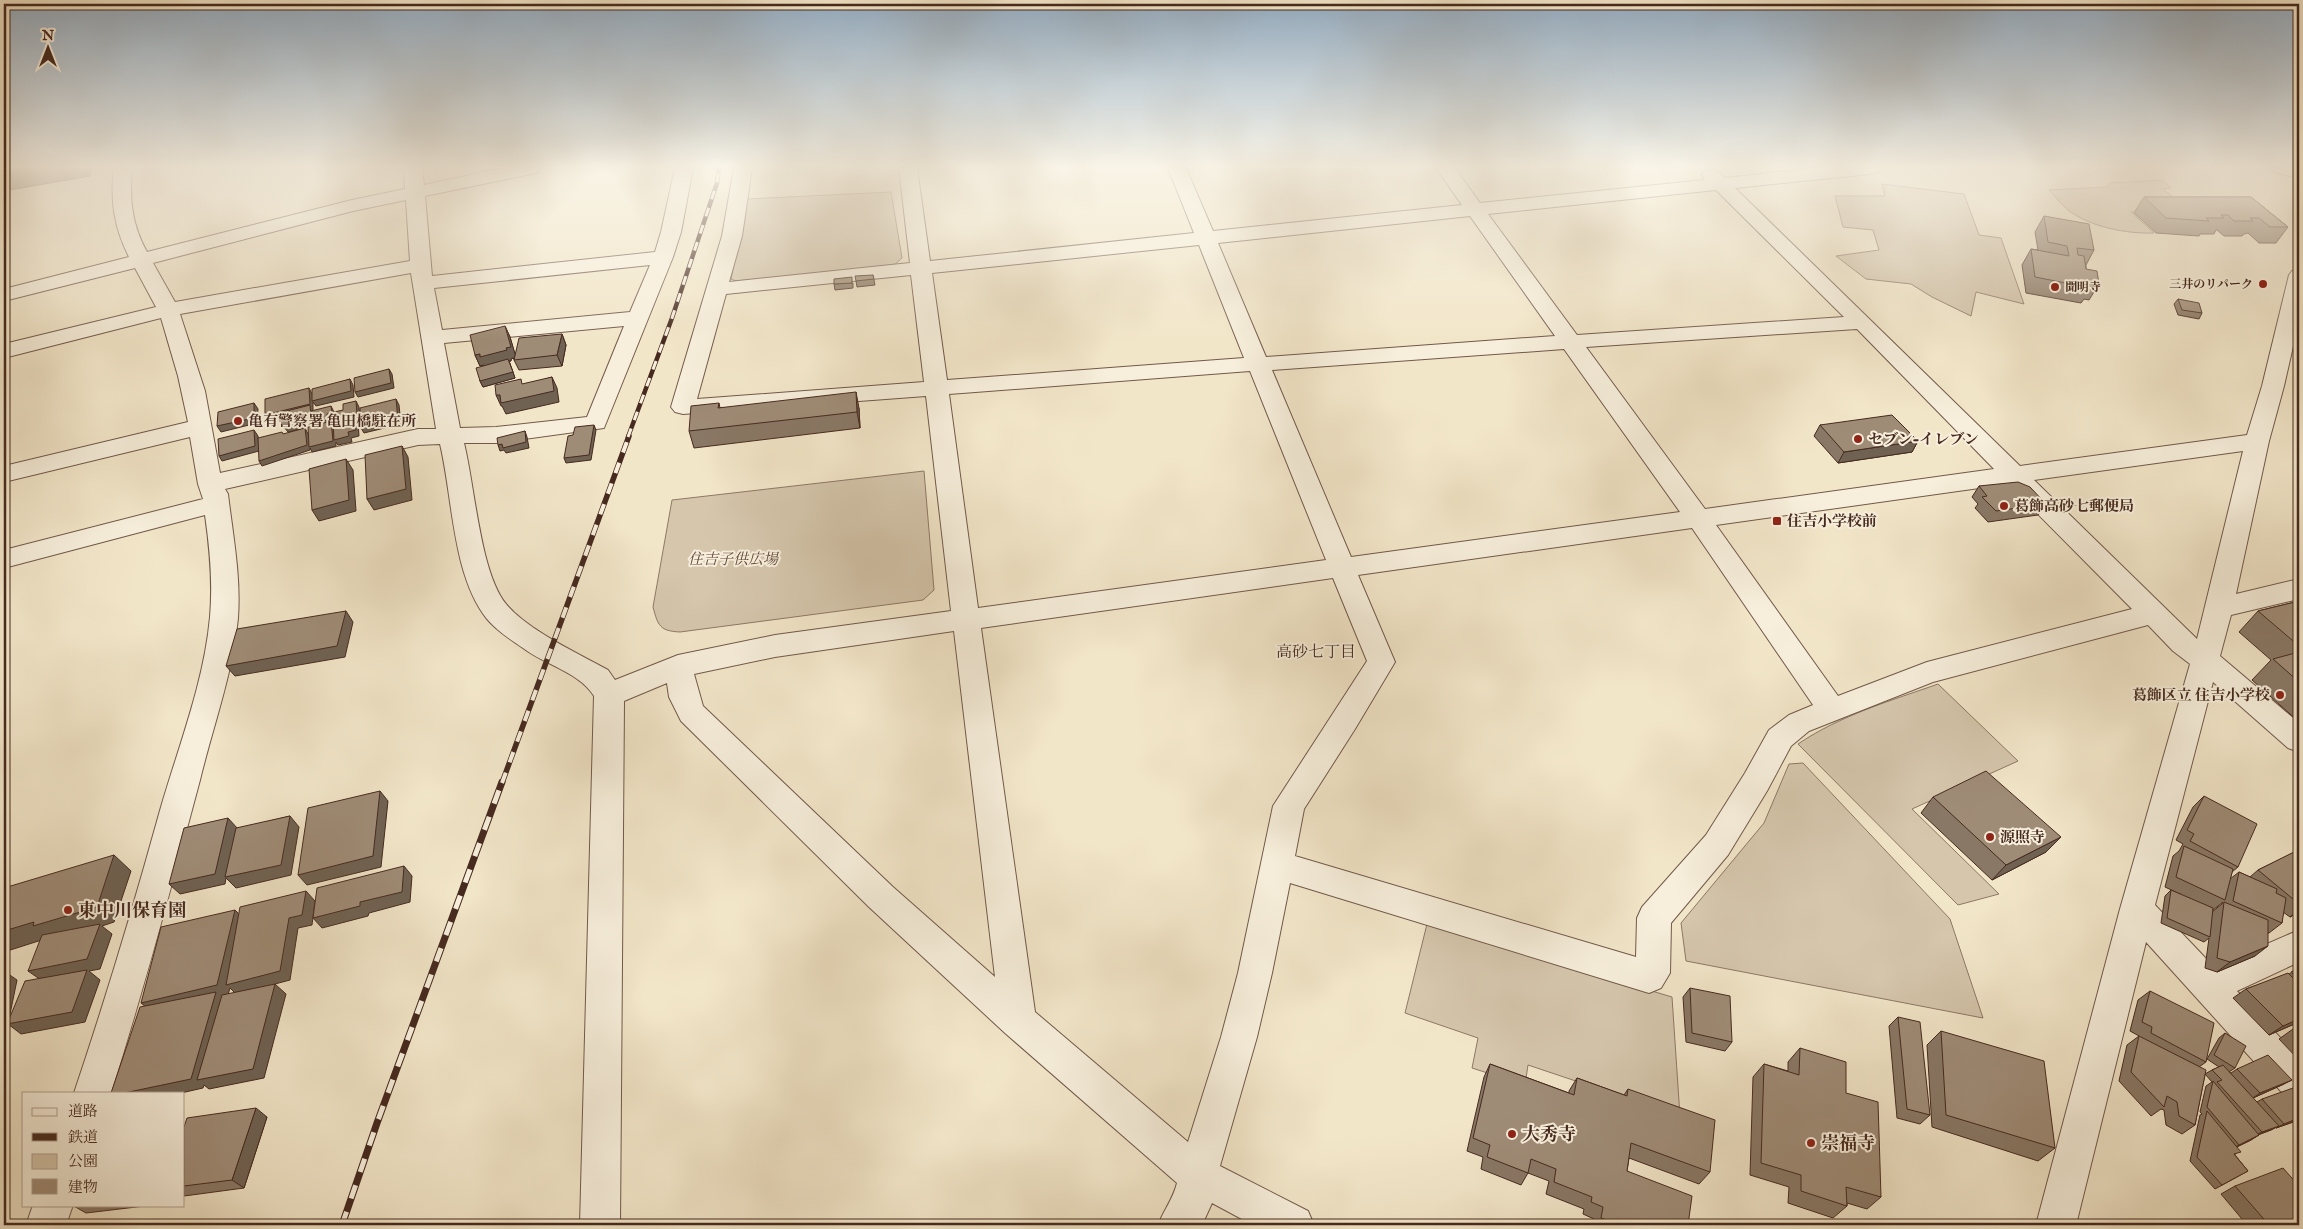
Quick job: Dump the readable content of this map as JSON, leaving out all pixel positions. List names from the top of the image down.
{
  "districts": ["高砂七丁目"],
  "parks": ["住吉子供広場"],
  "places": {
    "other": [
      "三井のリパーク",
      "聞明寺",
      "亀有警察署 亀田橋駐在所",
      "セブン-イレブン",
      "葛飾高砂七郵便局",
      "葛飾区立 住吉小学校",
      "源照寺",
      "東中川保育園",
      "大秀寺",
      "崇福寺"
    ],
    "transit": ["住吉小学校前"]
  },
  "legend": [
    "道路",
    "鉄道",
    "公園",
    "建物"
  ],
  "north": "top"
}
